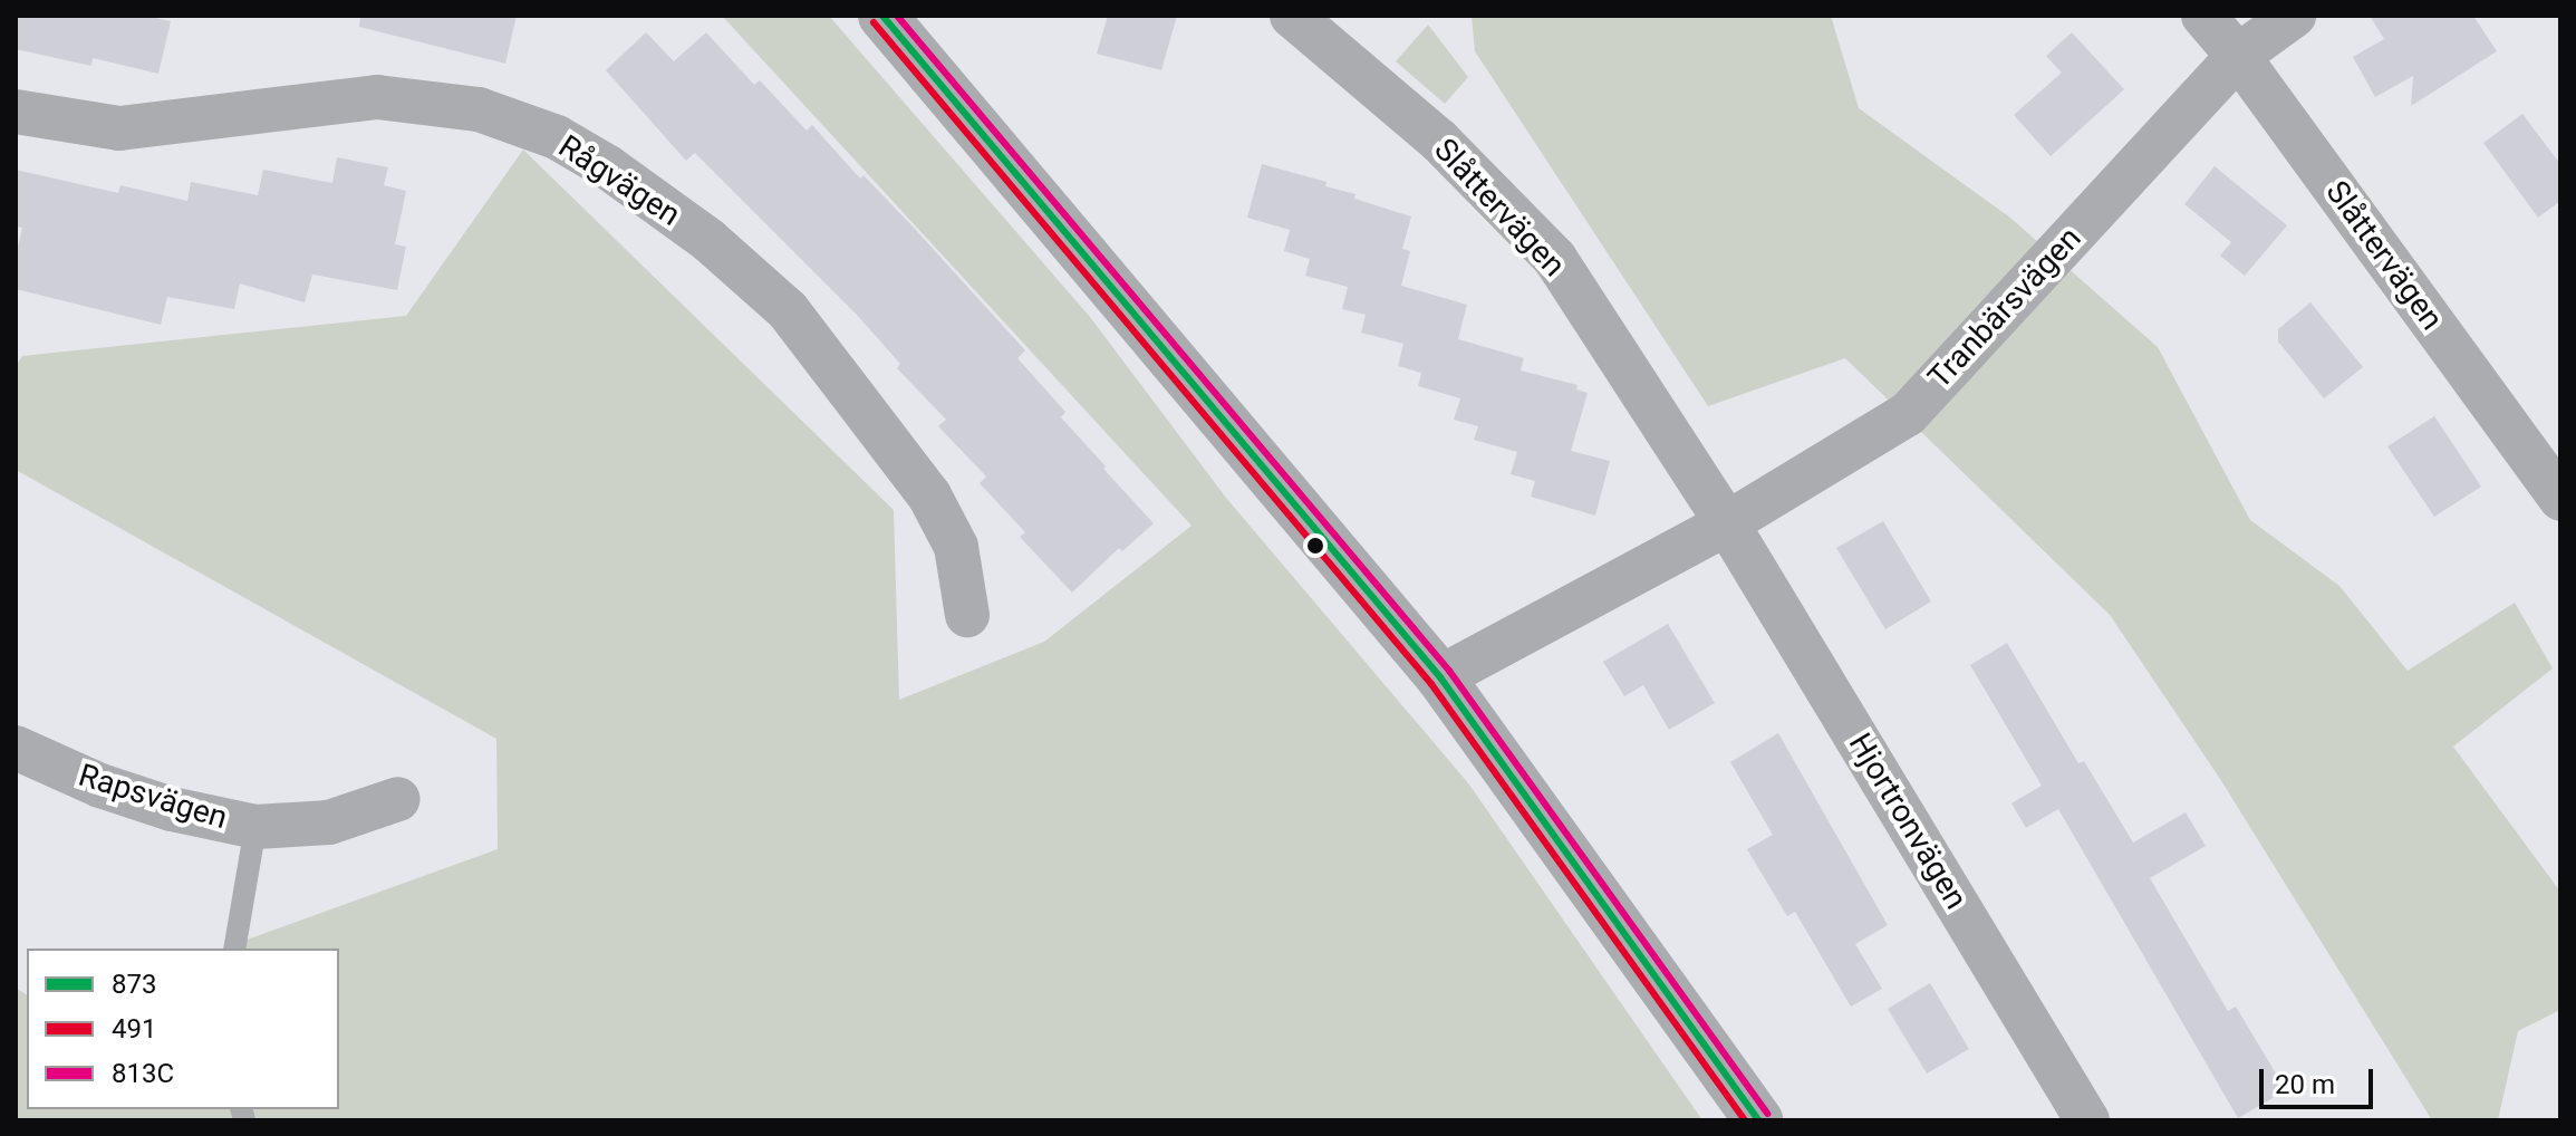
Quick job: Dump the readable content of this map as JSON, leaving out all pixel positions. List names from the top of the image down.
{
  "streets": {
    "street": [
      "Rågvägen",
      "Slåttervägen",
      "Tranbärsvägen",
      "Rapsvägen",
      "Hjortronvägen"
    ]
  },
  "crossings": [
    ["Slåttervägen", "Tranbärsvägen"],
    ["Slåttervägen", "Hjortronvägen"],
    ["Tranbärsvägen", "Hjortronvägen"]
  ],
  "lines": ["transit line 873", "transit line 813C", "transit line 491"],
  "legend": ["873", "491", "813C"],
  "scale_bar": "20 m"
}
